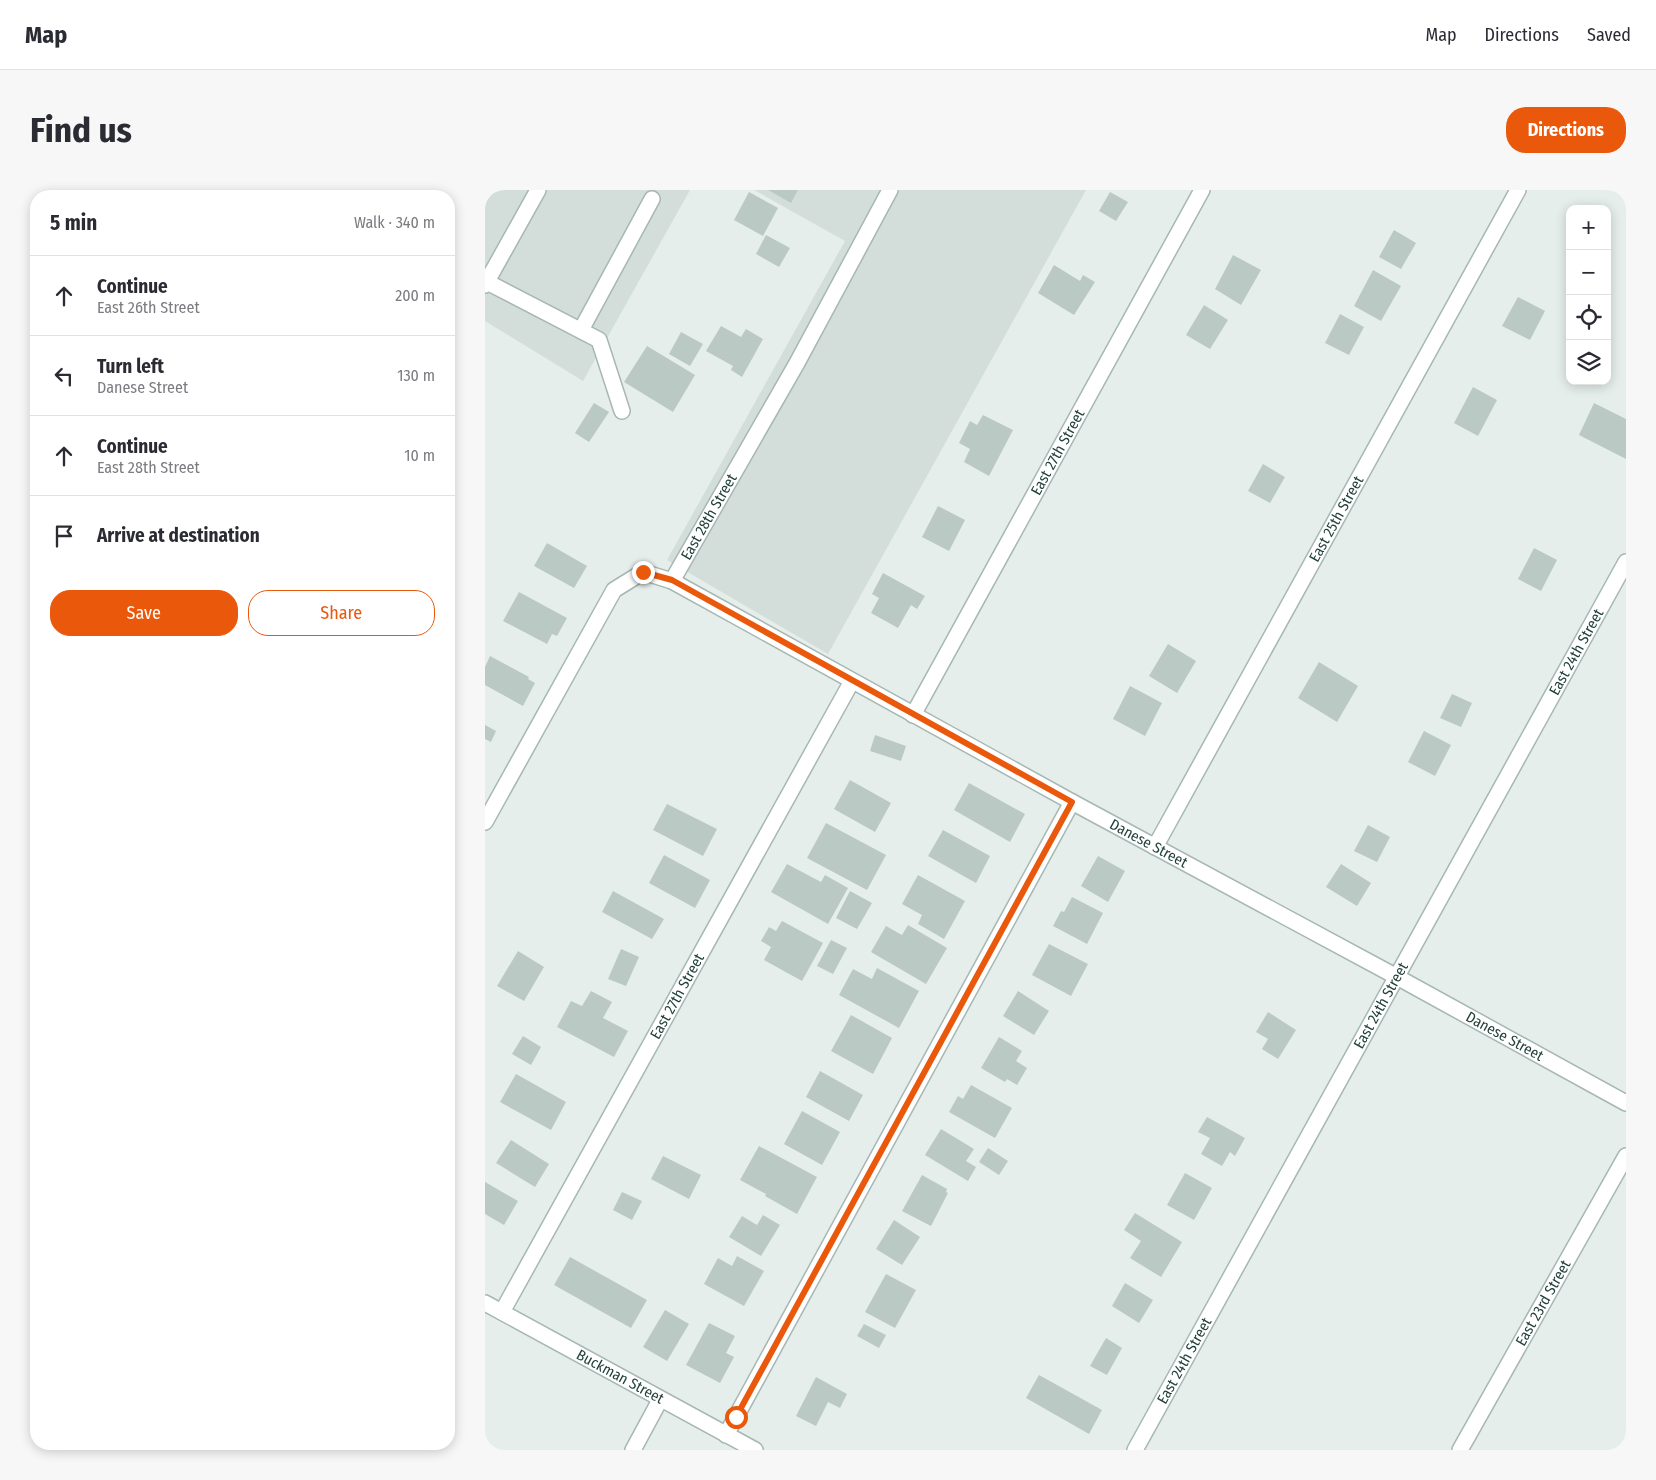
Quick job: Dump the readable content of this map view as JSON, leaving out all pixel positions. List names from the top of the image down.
{
  "streets": {
    "street": [
      "East 27th Street",
      "East 28th Street",
      "East 25th Street",
      "East 24th Street",
      "Danese Street",
      "East 23rd Street",
      "Buckman Street"
    ]
  },
  "crossings": [
    ["East 27th Street", "Danese Street"],
    ["East 27th Street", "Buckman Street"],
    ["East 28th Street", "Danese Street"],
    ["East 25th Street", "Danese Street"],
    ["East 24th Street", "Danese Street"]
  ],
  "page": {
    "header": "Map",
    "nav": ["Map", "Directions", "Saved"],
    "buttons": [
      "Directions",
      ["Save", "Share"]
    ],
    "title": "Find us",
    "heading": ["5 min", "Walk · 340 m"],
    "map_buttons": ["+", "−"],
    "list": [
      ["Continue", "East 26th Street", "200 m"],
      ["Turn left", "Danese Street", "130 m"],
      ["Continue", "East 28th Street", "10 m"],
      "Arrive at destination"
    ]
  }
}
